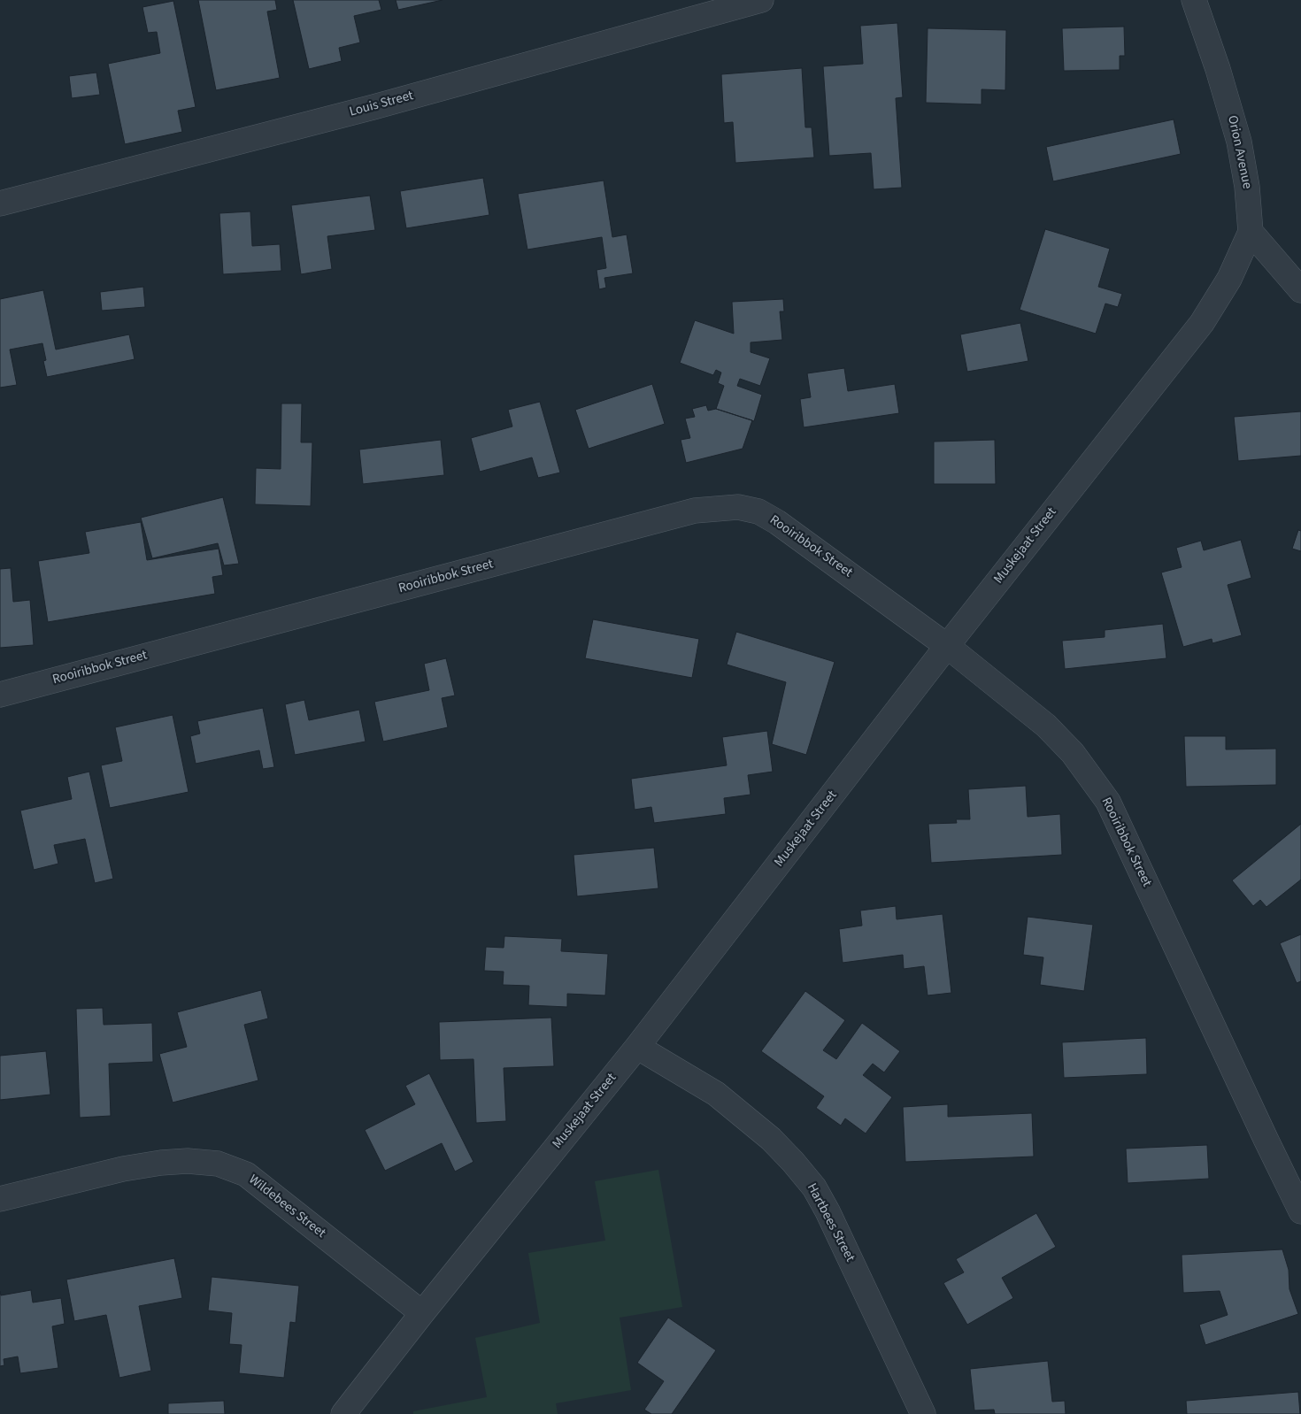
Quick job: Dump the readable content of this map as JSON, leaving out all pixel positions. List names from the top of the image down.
{
  "streets": {
    "street": [
      "Louis Street",
      "Orion Avenue",
      "Muskejaat Street",
      "Rooiribbok Street",
      "Wildebees Street",
      "Hartbees Street"
    ]
  },
  "crossings": [
    ["Orion Avenue", "Muskejaat Street"],
    ["Muskejaat Street", "Rooiribbok Street"],
    ["Muskejaat Street", "Wildebees Street"],
    ["Muskejaat Street", "Hartbees Street"]
  ]
}
